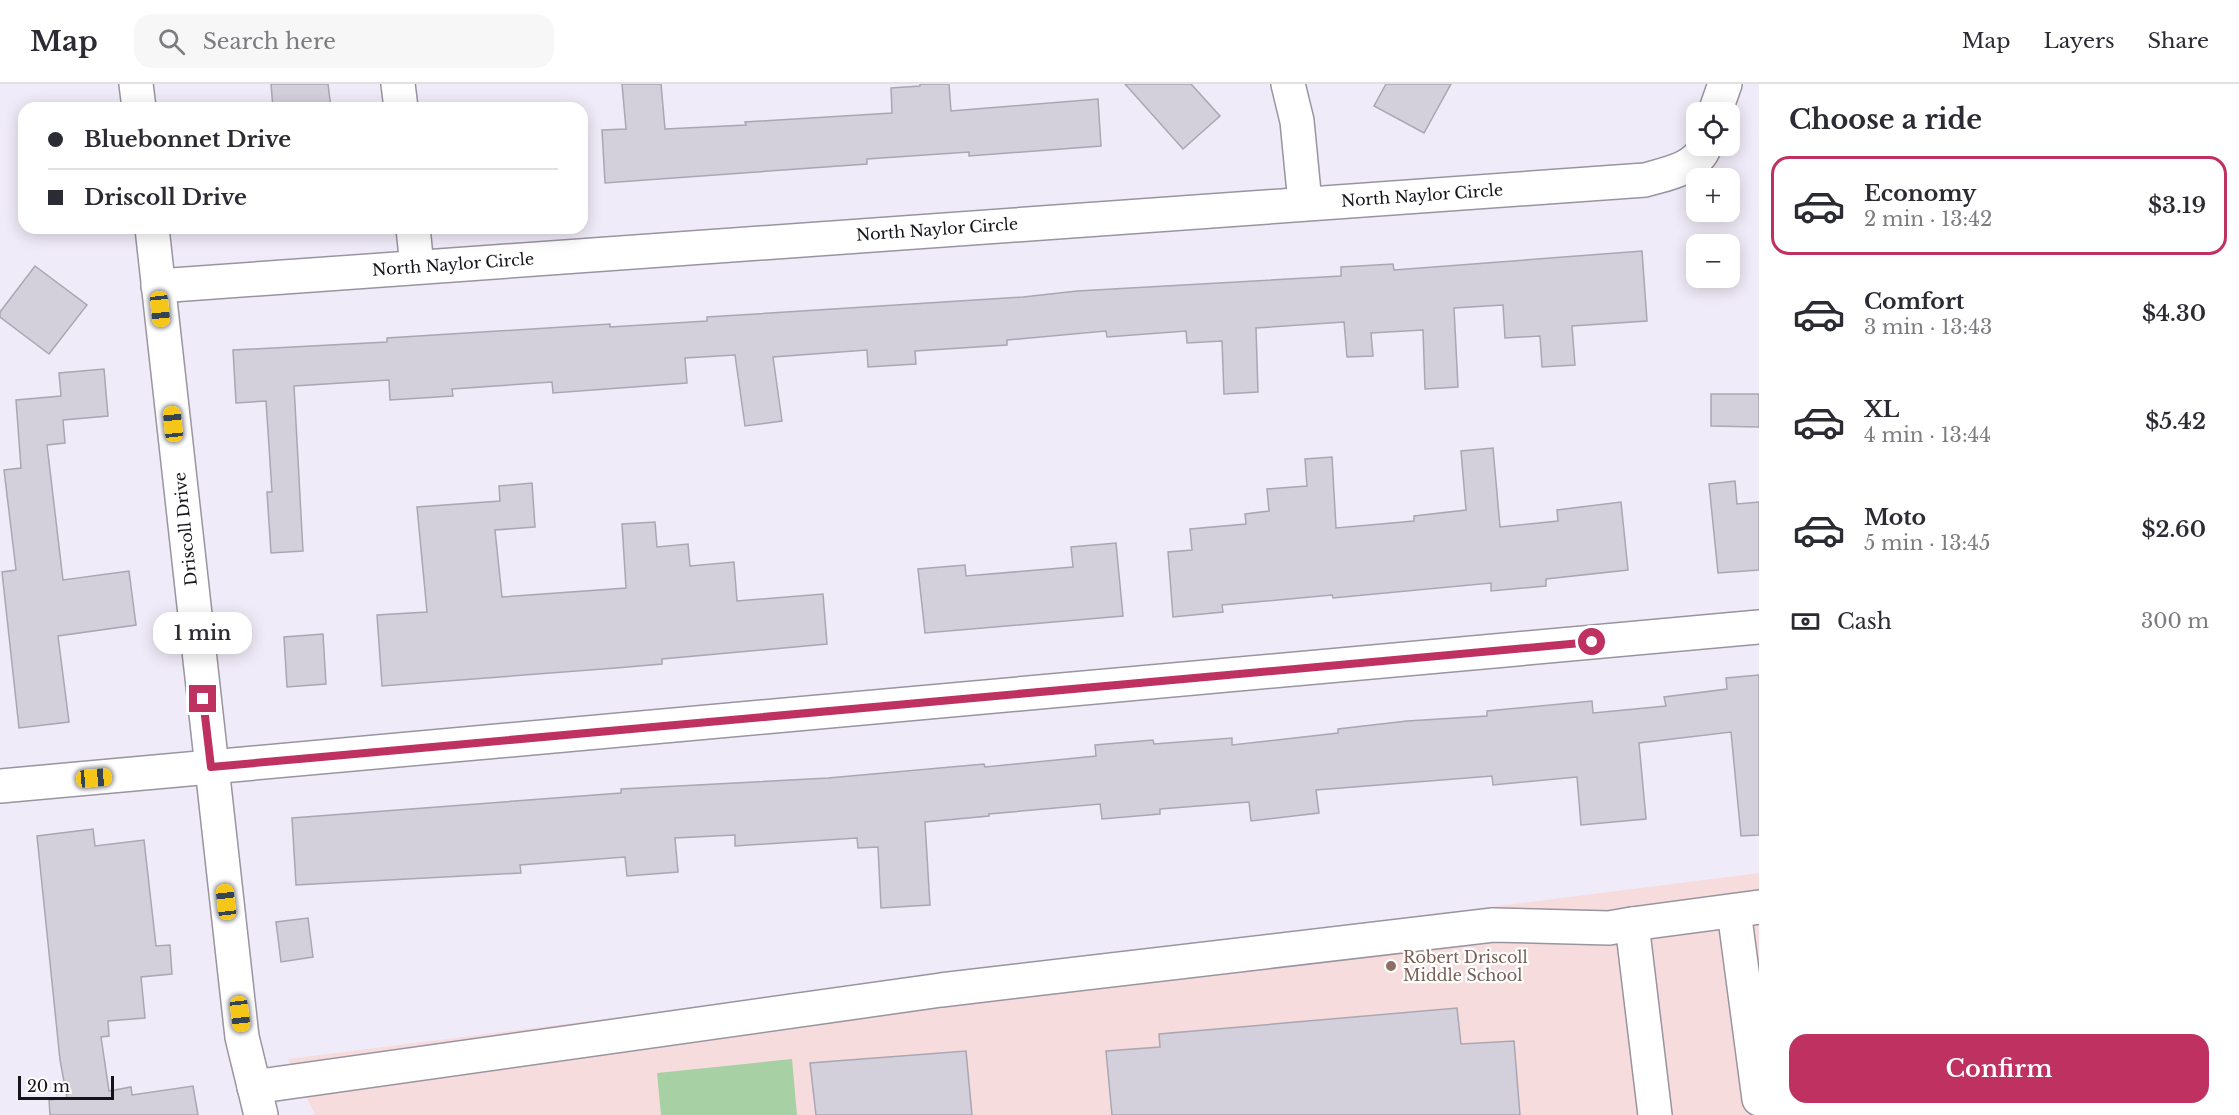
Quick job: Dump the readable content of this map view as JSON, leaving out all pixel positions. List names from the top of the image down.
{
  "streets": {
    "street": ["North Naylor Circle", "Driscoll Drive"]
  },
  "crossings": [
    ["North Naylor Circle", "Driscoll Drive"]
  ],
  "places": ["Robert Driscoll Middle School"],
  "scale_bar": "20 m",
  "page": {
    "header": "Map",
    "search": "Search here",
    "nav": ["Map", "Layers", "Share"],
    "heading": "Choose a ride",
    "map_buttons": ["+", "−"],
    "banner": ["Bluebonnet Drive", "Driscoll Drive"],
    "list": [
      {
        "name": "Economy",
        "note": "2 min · 13:42",
        "value": "$3.19"
      },
      {
        "name": "Comfort",
        "note": "3 min · 13:43",
        "value": "$4.30"
      },
      {
        "name": "XL",
        "note": "4 min · 13:44",
        "value": "$5.42"
      },
      {
        "name": "Moto",
        "note": "5 min · 13:45",
        "value": "$2.60"
      }
    ],
    "pay": ["Cash", "300 m"],
    "bubble": "1 min",
    "buttons": "Confirm",
    "scale": "20 m"
  }
}
